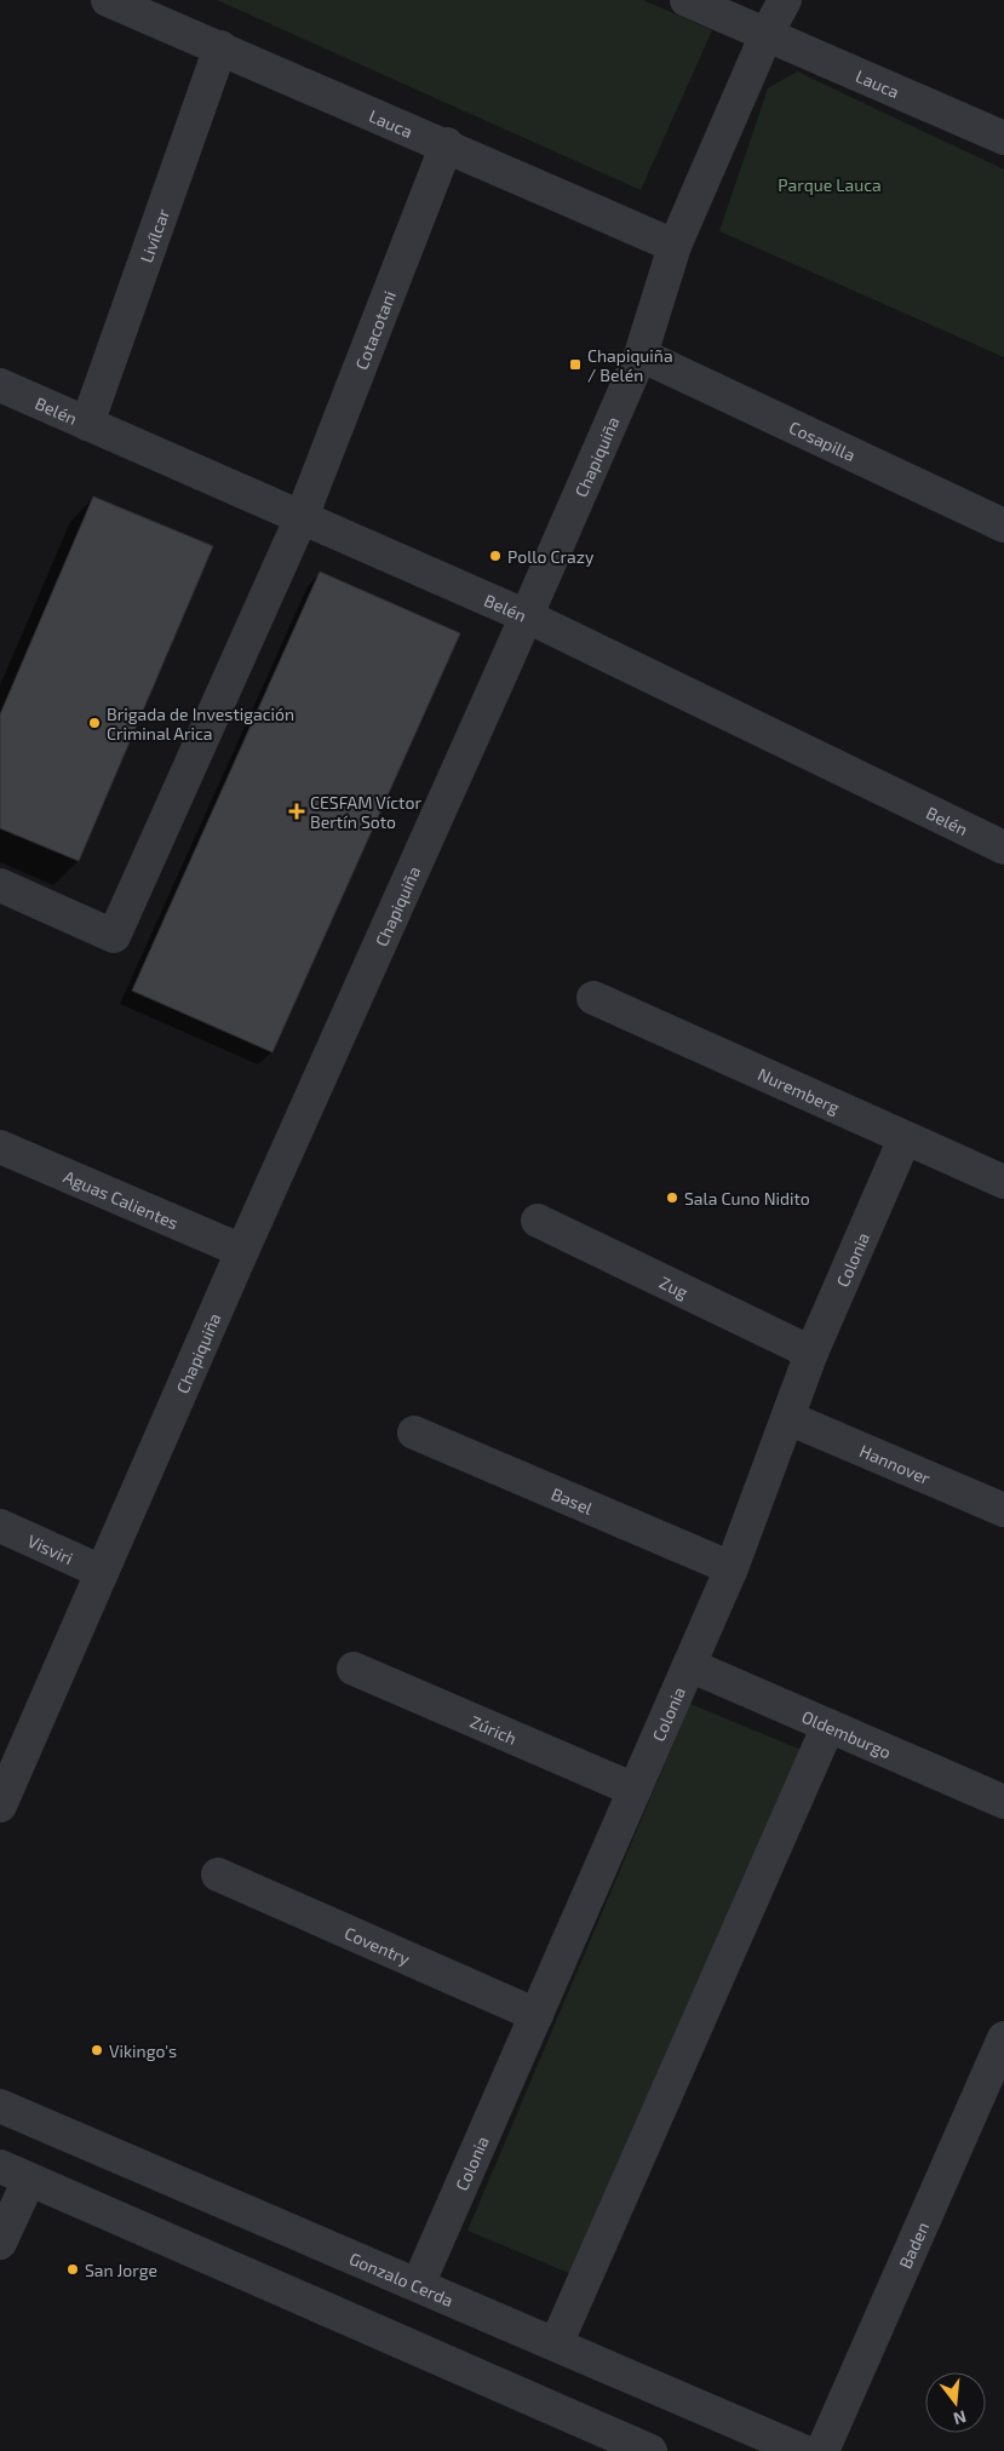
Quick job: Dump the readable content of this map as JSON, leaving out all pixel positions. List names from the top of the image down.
{
  "streets": {
    "street": [
      "Lauca",
      "Livílcar",
      "Cotacotani",
      "Belén",
      "Cosapilla",
      "Chapiquiña",
      "Nuremberg",
      "Aguas Calientes",
      "Colonia",
      "Zug",
      "Hannover",
      "Basel",
      "Visviri",
      "Zúrich",
      "Oldemburgo",
      "Coventry",
      "Baden",
      "Gonzalo Cerda"
    ]
  },
  "crossings": [
    ["Lauca", "Livílcar"],
    ["Lauca", "Cotacotani"],
    ["Lauca", "Chapiquiña"],
    ["Livílcar", "Belén"],
    ["Cotacotani", "Belén"],
    ["Belén", "Chapiquiña"],
    ["Cosapilla", "Chapiquiña"],
    ["Chapiquiña", "Aguas Calientes"],
    ["Chapiquiña", "Visviri"],
    ["Nuremberg", "Colonia"],
    ["Colonia", "Zug"],
    ["Colonia", "Hannover"],
    ["Colonia", "Basel"],
    ["Colonia", "Zúrich"],
    ["Colonia", "Oldemburgo"],
    ["Colonia", "Coventry"],
    ["Colonia", "Gonzalo Cerda"]
  ],
  "parks": ["Parque Lauca"],
  "places": {
    "transit": ["Chapiquiña / Belén"],
    "other": [
      "Pollo Crazy",
      "Brigada de Investigación Criminal Arica",
      "Sala Cuno Nidito",
      "Vikingo's",
      "San Jorge"
    ],
    "health": ["CESFAM Víctor Bertín Soto"]
  },
  "north": "bottom"
}
